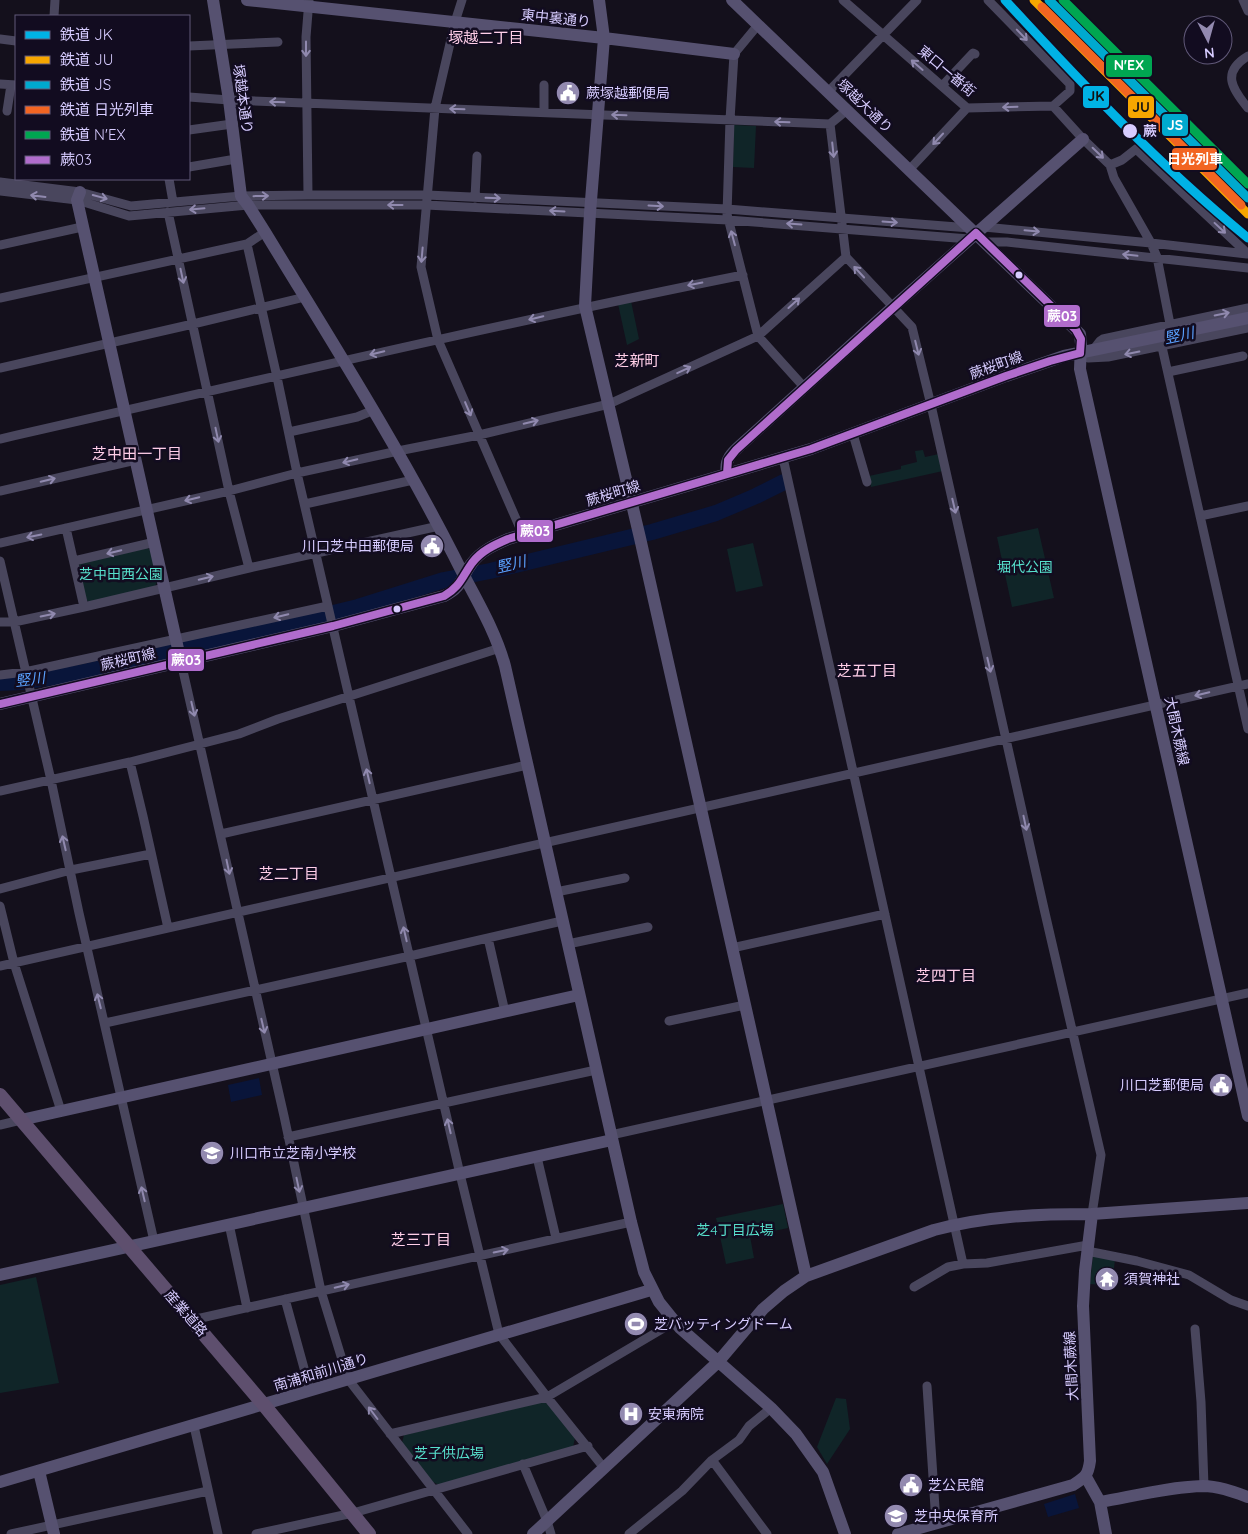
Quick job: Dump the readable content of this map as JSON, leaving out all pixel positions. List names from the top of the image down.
{
  "streets": {
    "main road": ["産業道路"],
    "street": [
      "東中裏通り",
      "東口一番街",
      "塚越本通り",
      "塚越大通り",
      "蕨桜町線",
      "大間木蕨線",
      "南浦和前川通り"
    ]
  },
  "crossings": [
    ["塚越大通り", "大間木蕨線"],
    ["蕨桜町線", "大間木蕨線"],
    ["産業道路", "南浦和前川通り"]
  ],
  "one_way": ["東口一番街"],
  "districts": [
    "塚越二丁目",
    "芝新町",
    "芝中田一丁目",
    "芝五丁目",
    "芝二丁目",
    "芝四丁目",
    "芝三丁目"
  ],
  "water": ["竪川"],
  "parks": [
    "堀代公園",
    "芝中田西公園",
    "芝4丁目広場",
    "芝子供広場"
  ],
  "places": {
    "public building": [
      "蕨塚越郵便局",
      "川口芝中田郵便局",
      "川口芝郵便局",
      "芝公民館"
    ],
    "other": ["蕨"],
    "school or university": ["川口市立芝南小学校", "芝中央保育所"],
    "temple": ["須賀神社"],
    "sports": ["芝バッティングドーム"],
    "hospital": ["安東病院"]
  },
  "lines": [
    "rail line JK",
    "rail line JU",
    "rail line JS",
    "rail line N'EX",
    "rail line 日光列車",
    "transit line 蕨03"
  ],
  "legend": [
    "鉄道 JK",
    "鉄道 JU",
    "鉄道 JS",
    "鉄道 日光列車",
    "鉄道 N'EX",
    "蕨03"
  ],
  "north": "bottom"
}
